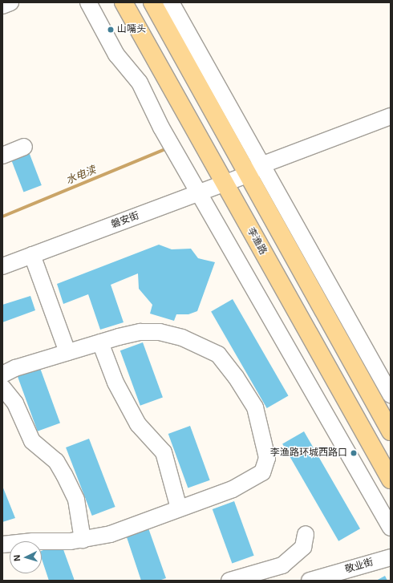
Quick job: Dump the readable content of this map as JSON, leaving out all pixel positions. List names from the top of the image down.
{
  "streets": {
    "main road": ["李渔路"],
    "street": ["磐安街", "敬业街"]
  },
  "crossings": [
    ["磐安街", "李渔路"]
  ],
  "water": ["水电渎"],
  "places": ["山嘴头", "李渔路环城西路口"],
  "north": "left"
}
